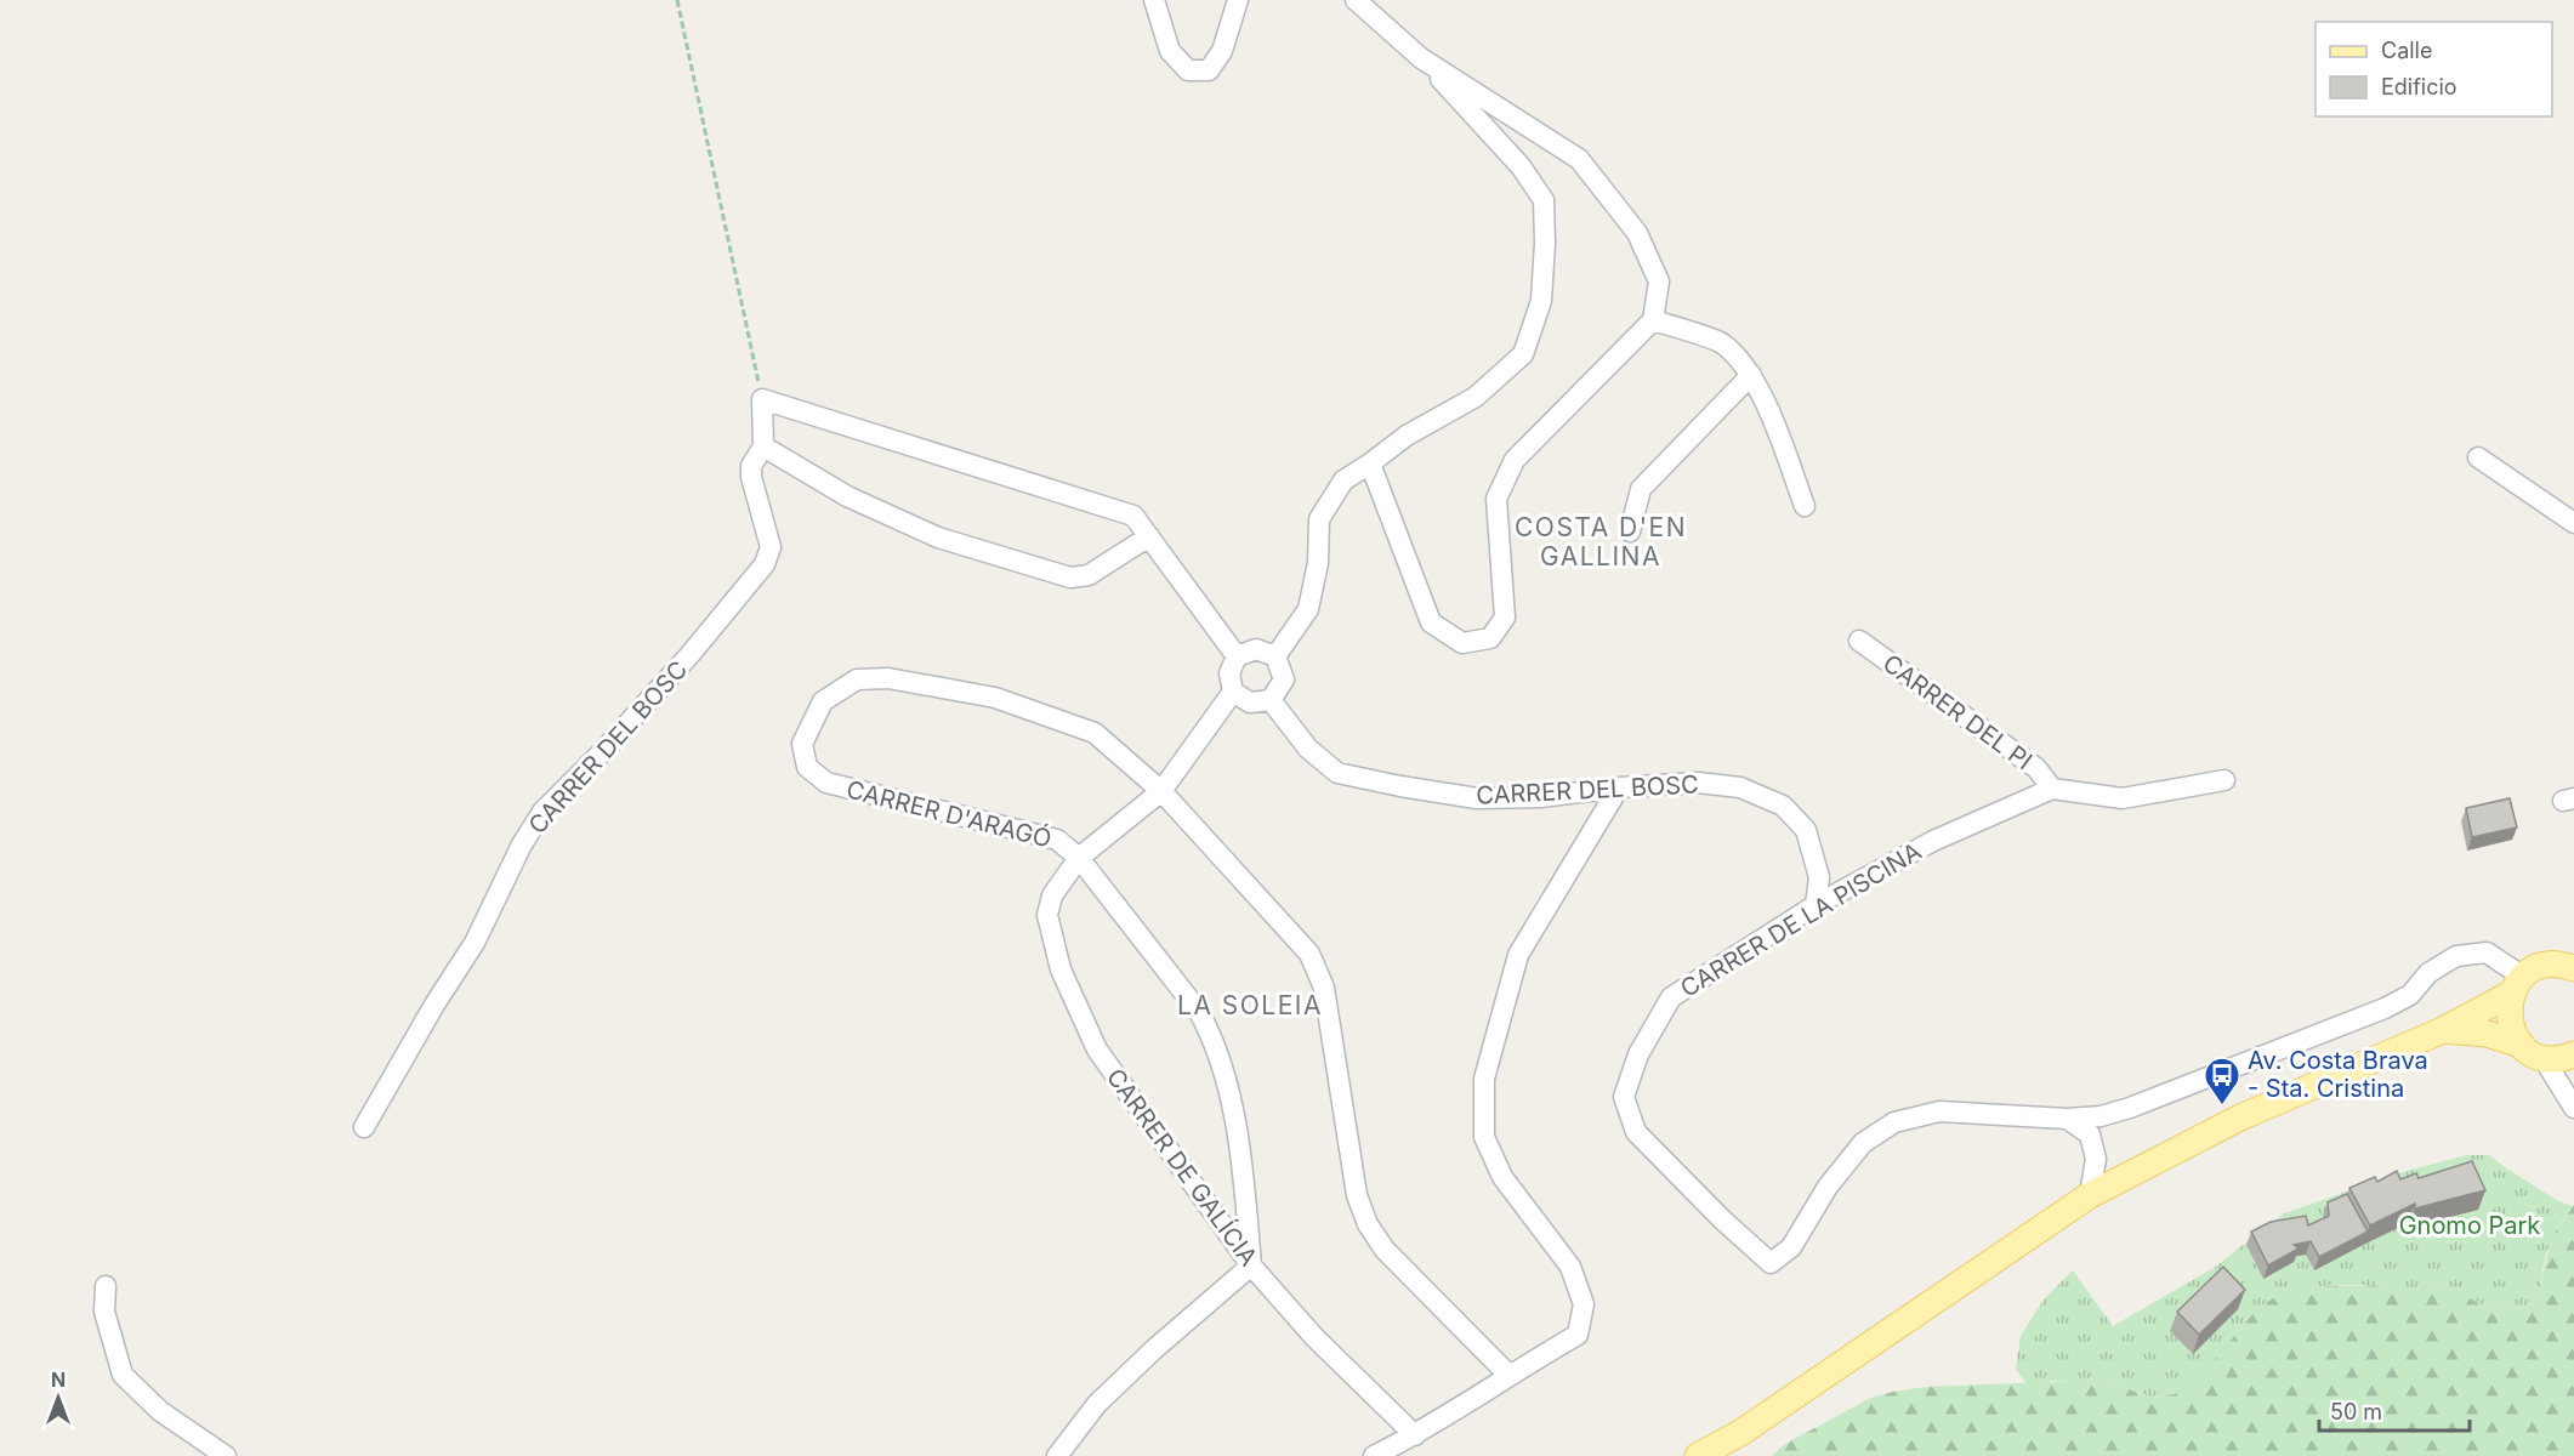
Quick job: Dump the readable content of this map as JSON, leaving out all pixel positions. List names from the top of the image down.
{
  "streets": {
    "street": [
      "CARRER DEL PI",
      "CARRER DEL BOSC",
      "CARRER D'ARAGÓ",
      "CARRER DE LA PISCINA",
      "CARRER DE GALÍCIA"
    ]
  },
  "crossings": [
    ["CARRER DEL PI", "CARRER DE LA PISCINA"],
    ["CARRER DEL BOSC", "CARRER DE LA PISCINA"],
    ["CARRER DEL BOSC", "CARRER DE GALÍCIA"],
    ["CARRER D'ARAGÓ", "CARRER DE GALÍCIA"]
  ],
  "districts": ["COSTA D'EN GALLINA", "LA SOLEIA"],
  "parks": ["Gnomo Park"],
  "places": {
    "bus stop": ["Av. Costa Brava - Sta. Cristina"]
  },
  "legend": ["Calle", "Edificio"],
  "scale_bar": "50 m",
  "north": "top"
}
